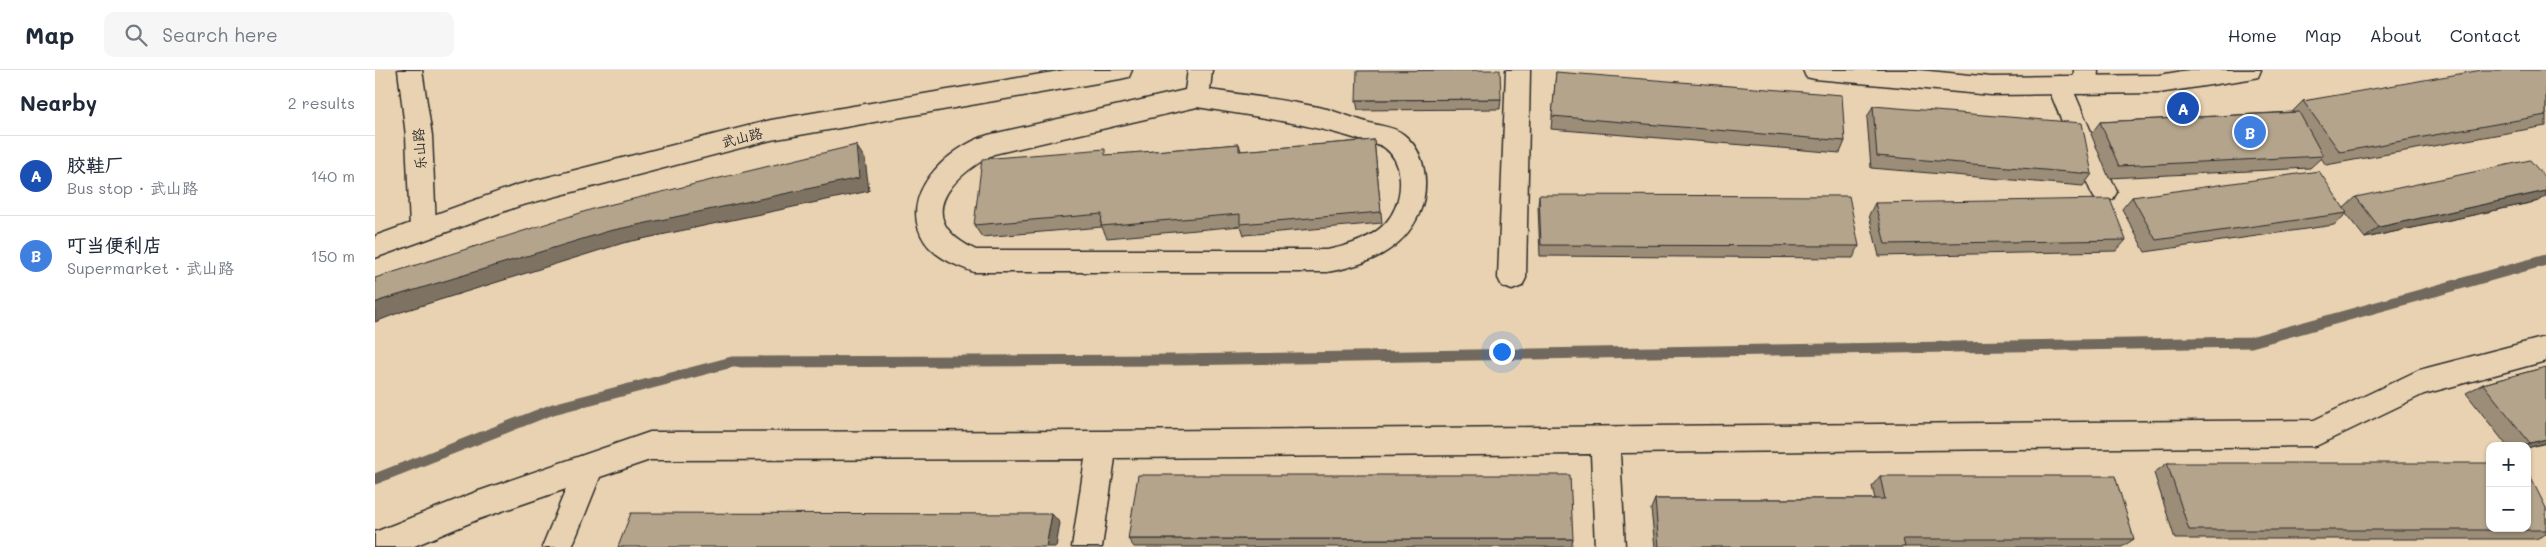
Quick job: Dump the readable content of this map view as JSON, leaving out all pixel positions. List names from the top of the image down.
{
  "streets": {
    "street": ["武山路", "乐山路"]
  },
  "crossings": [
    ["武山路", "乐山路"]
  ],
  "page": {
    "header": "Map",
    "search": "Search here",
    "nav": [
      "Home",
      "Map",
      "About",
      "Contact"
    ],
    "heading": ["Nearby", "2 results"],
    "pins": ["A", "B"],
    "list": [
      {
        "mark": "A",
        "name": "胶鞋厂",
        "note": "Bus stop · 武山路",
        "value": "140 m"
      },
      {
        "mark": "B",
        "name": "叮当便利店",
        "note": "Supermarket · 武山路",
        "value": "150 m"
      }
    ],
    "map_buttons": ["+", "−"]
  }
}
